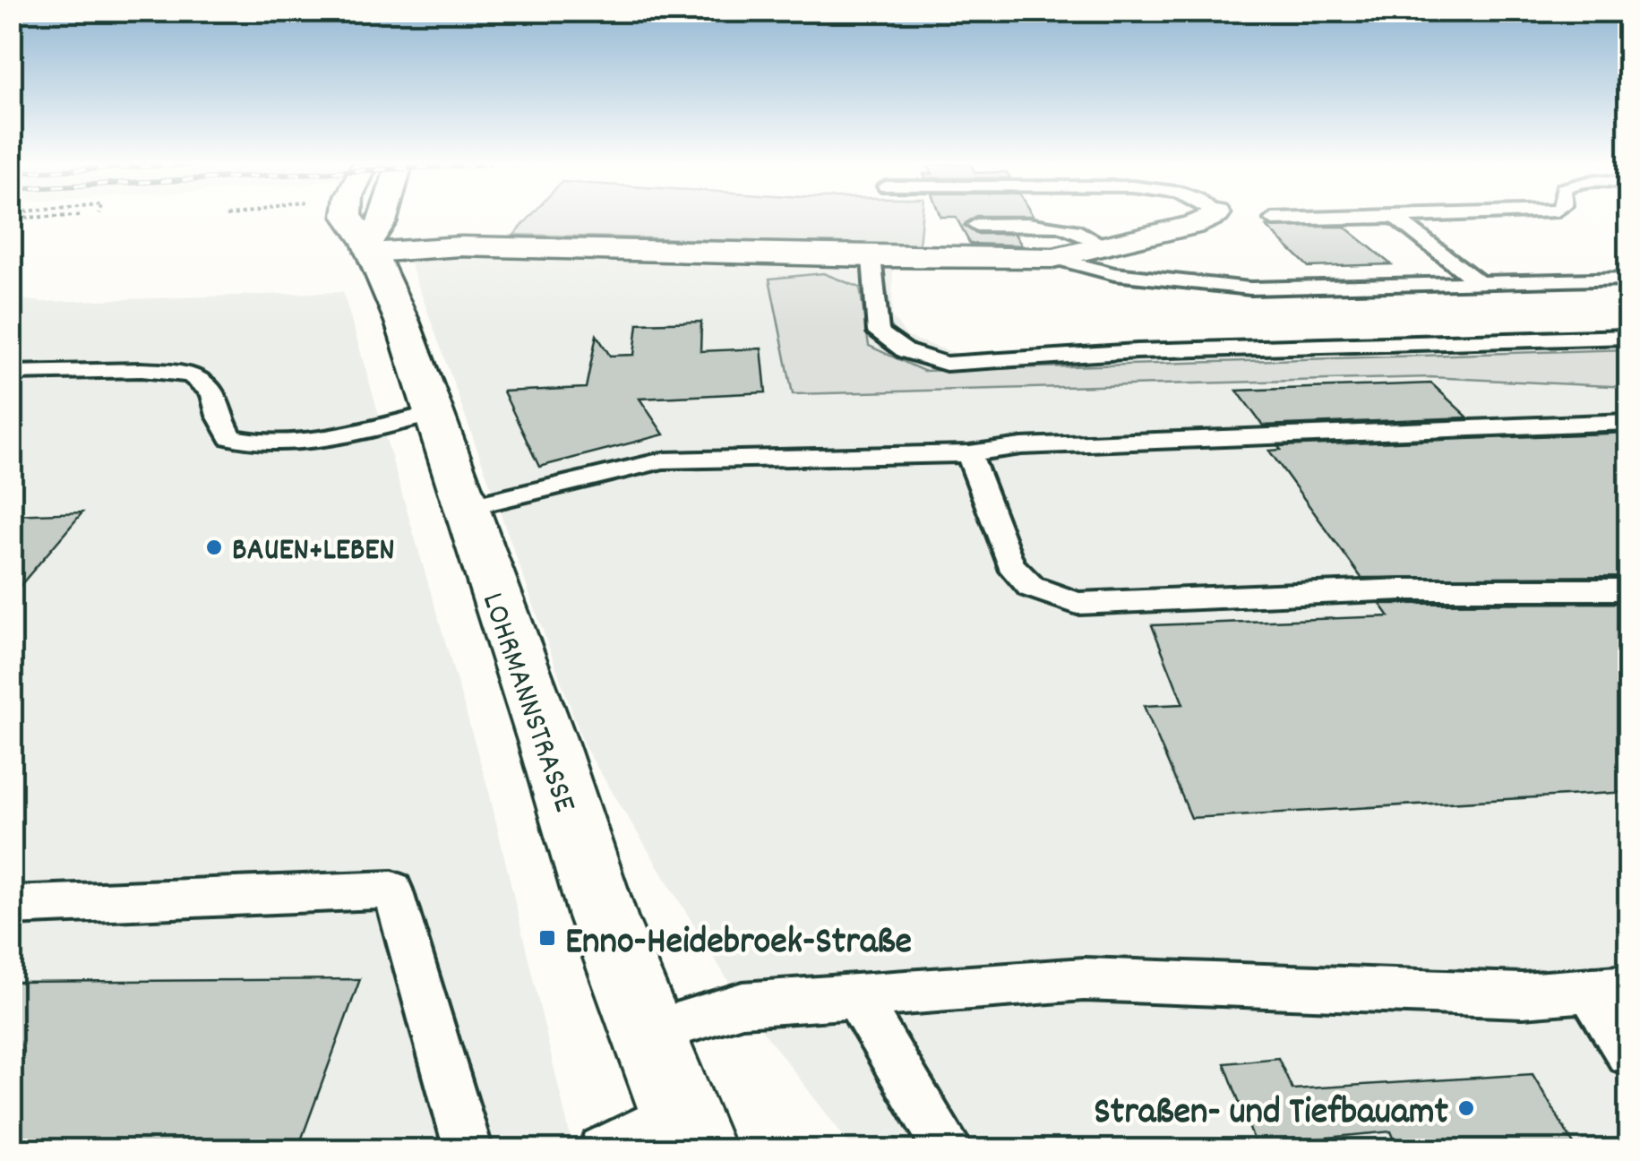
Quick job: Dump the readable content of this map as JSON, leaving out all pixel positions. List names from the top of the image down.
{
  "streets": {
    "street": ["LOHRMANNSTRASSE"]
  },
  "places": {
    "other": ["BAUEN+LEBEN", "Straßen- und Tiefbauamt"],
    "transit": ["Enno-Heidebroek-Straße"]
  }
}
